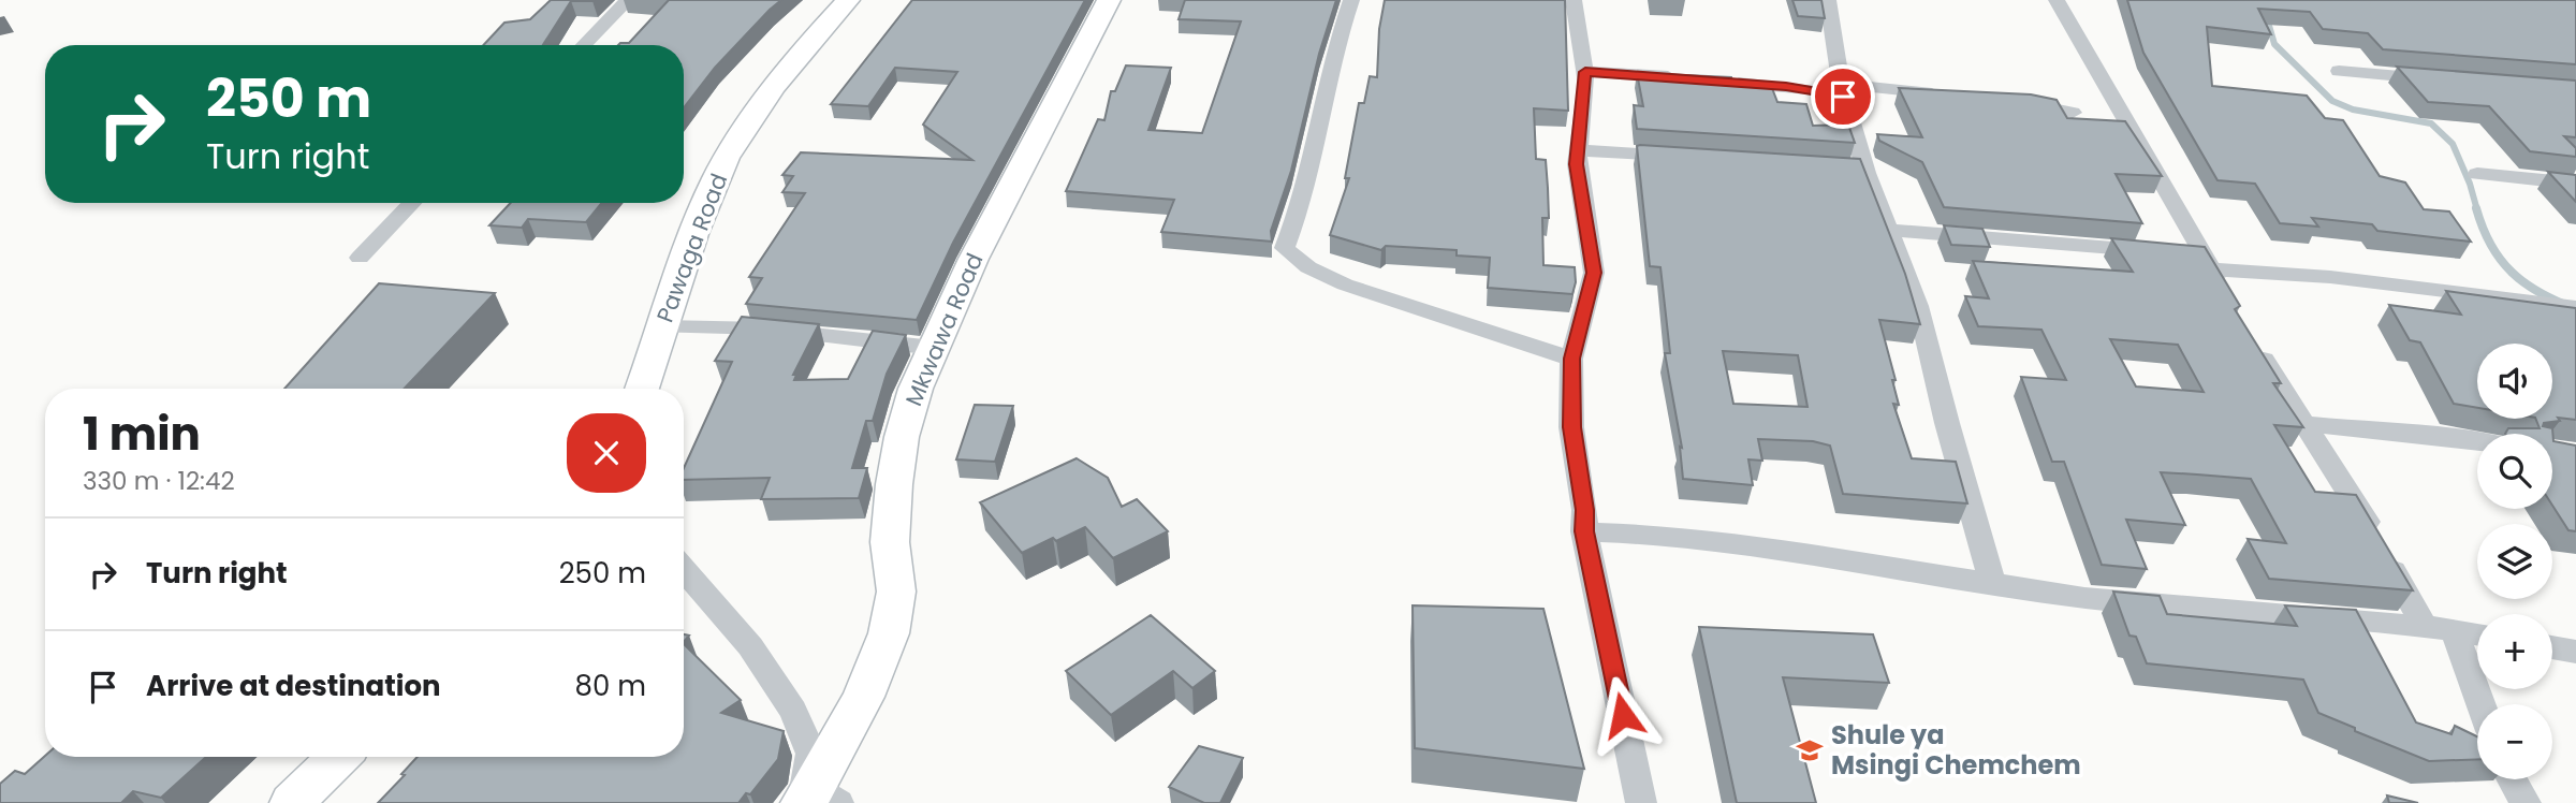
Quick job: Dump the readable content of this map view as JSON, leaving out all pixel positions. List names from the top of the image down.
{
  "streets": {
    "street": ["Pawaga Road", "Mkwawa Road"]
  },
  "places": {
    "school or university": ["Shule ya Msingi Chemchem"]
  },
  "page": {
    "turn": ["250 m", "Turn right"],
    "map_buttons": ["+", "−"],
    "heading": ["1 min", "330 m · 12:42"],
    "list": [
      {
        "name": "Turn right",
        "value": "250 m"
      },
      {
        "name": "Arrive at destination",
        "value": "80 m"
      }
    ]
  }
}
